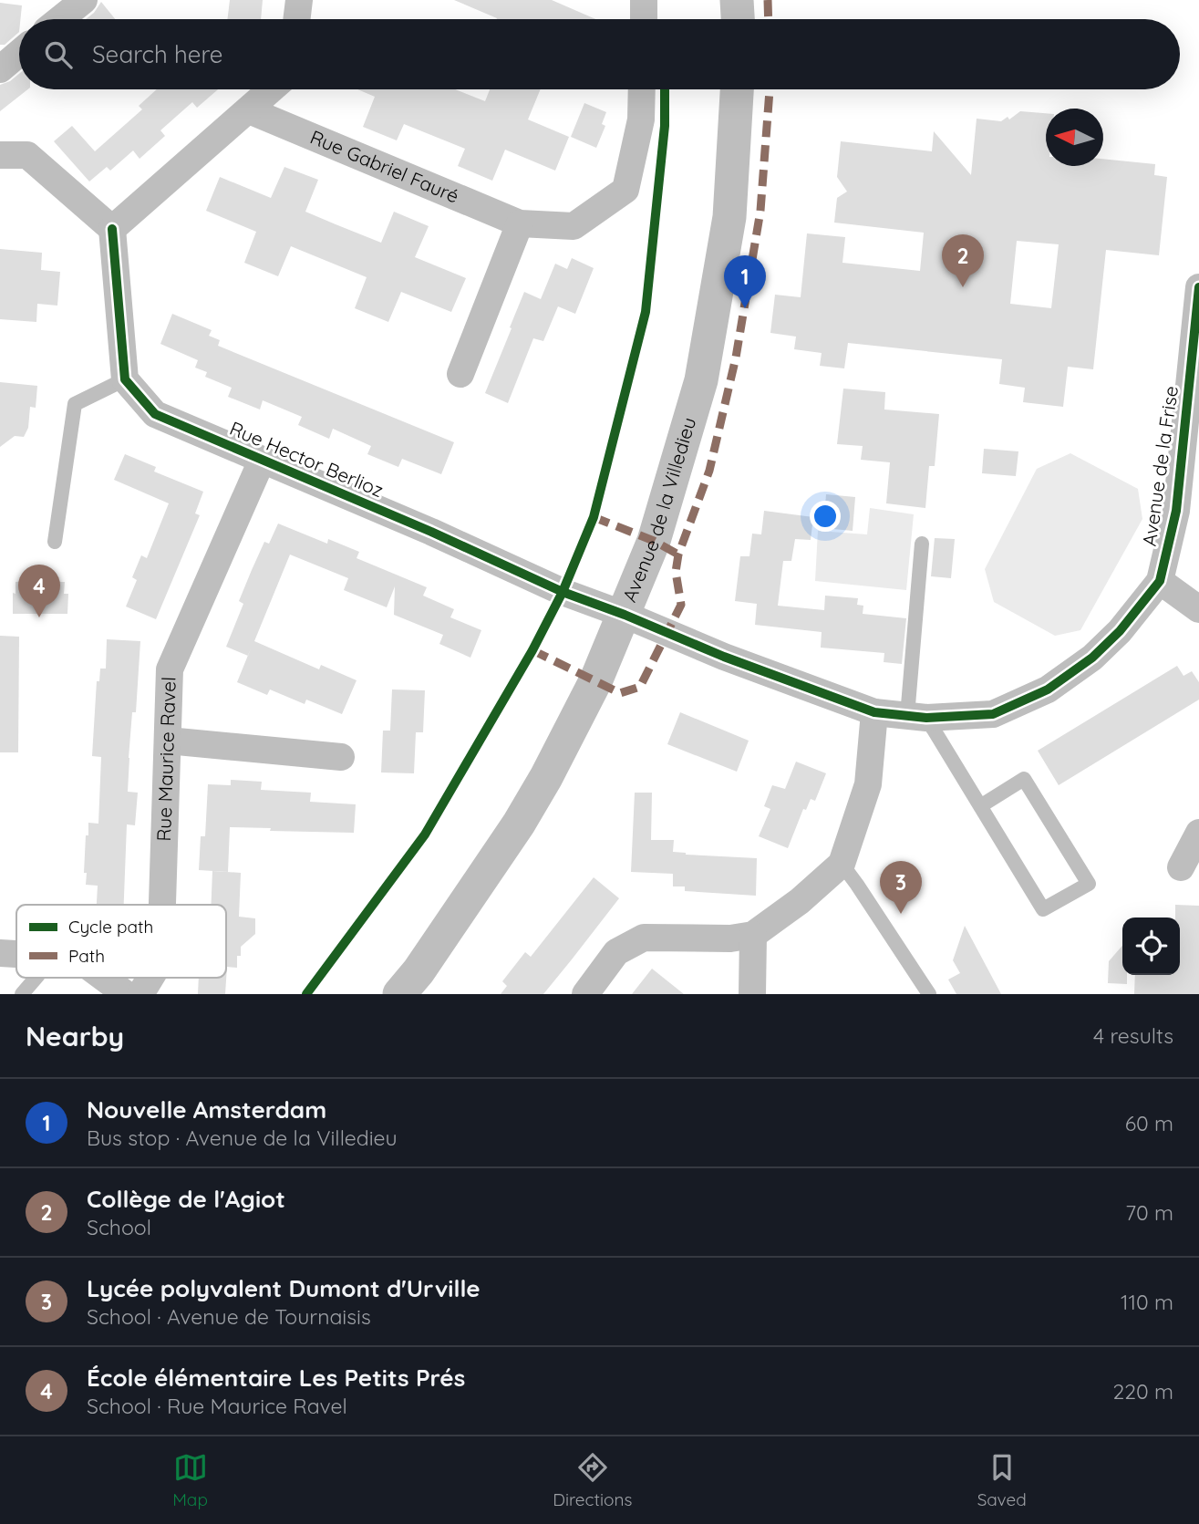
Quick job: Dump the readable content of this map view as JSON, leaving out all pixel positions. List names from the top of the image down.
{
  "streets": {
    "street": [
      "Rue Gabriel Fauré",
      "Rue Hector Berlioz",
      "Avenue de la Frise",
      "Avenue de la Villedieu",
      "Rue Maurice Ravel"
    ]
  },
  "crossings": [
    ["Rue Hector Berlioz", "Avenue de la Frise"],
    ["Rue Hector Berlioz", "Avenue de la Villedieu"],
    ["Rue Hector Berlioz", "Rue Maurice Ravel"],
    ["Avenue de la Frise", "Avenue de la Villedieu"]
  ],
  "legend": ["Cycle path", "Path"],
  "north": "left",
  "page": {
    "search": "Search here",
    "pins": [
      "2",
      "1",
      "4",
      "3"
    ],
    "heading": ["Nearby", "4 results"],
    "list": [
      {
        "mark": "1",
        "name": "Nouvelle Amsterdam",
        "note": "Bus stop · Avenue de la Villedieu",
        "value": "60 m"
      },
      {
        "mark": "2",
        "name": "Collège de l'Agiot",
        "note": "School",
        "value": "70 m"
      },
      {
        "mark": "3",
        "name": "Lycée polyvalent Dumont d'Urville",
        "note": "School · Avenue de Tournaisis",
        "value": "110 m"
      },
      {
        "mark": "4",
        "name": "École élémentaire Les Petits Prés",
        "note": "School · Rue Maurice Ravel",
        "value": "220 m"
      }
    ],
    "nav": ["Map", "Directions", "Saved"]
  }
}
